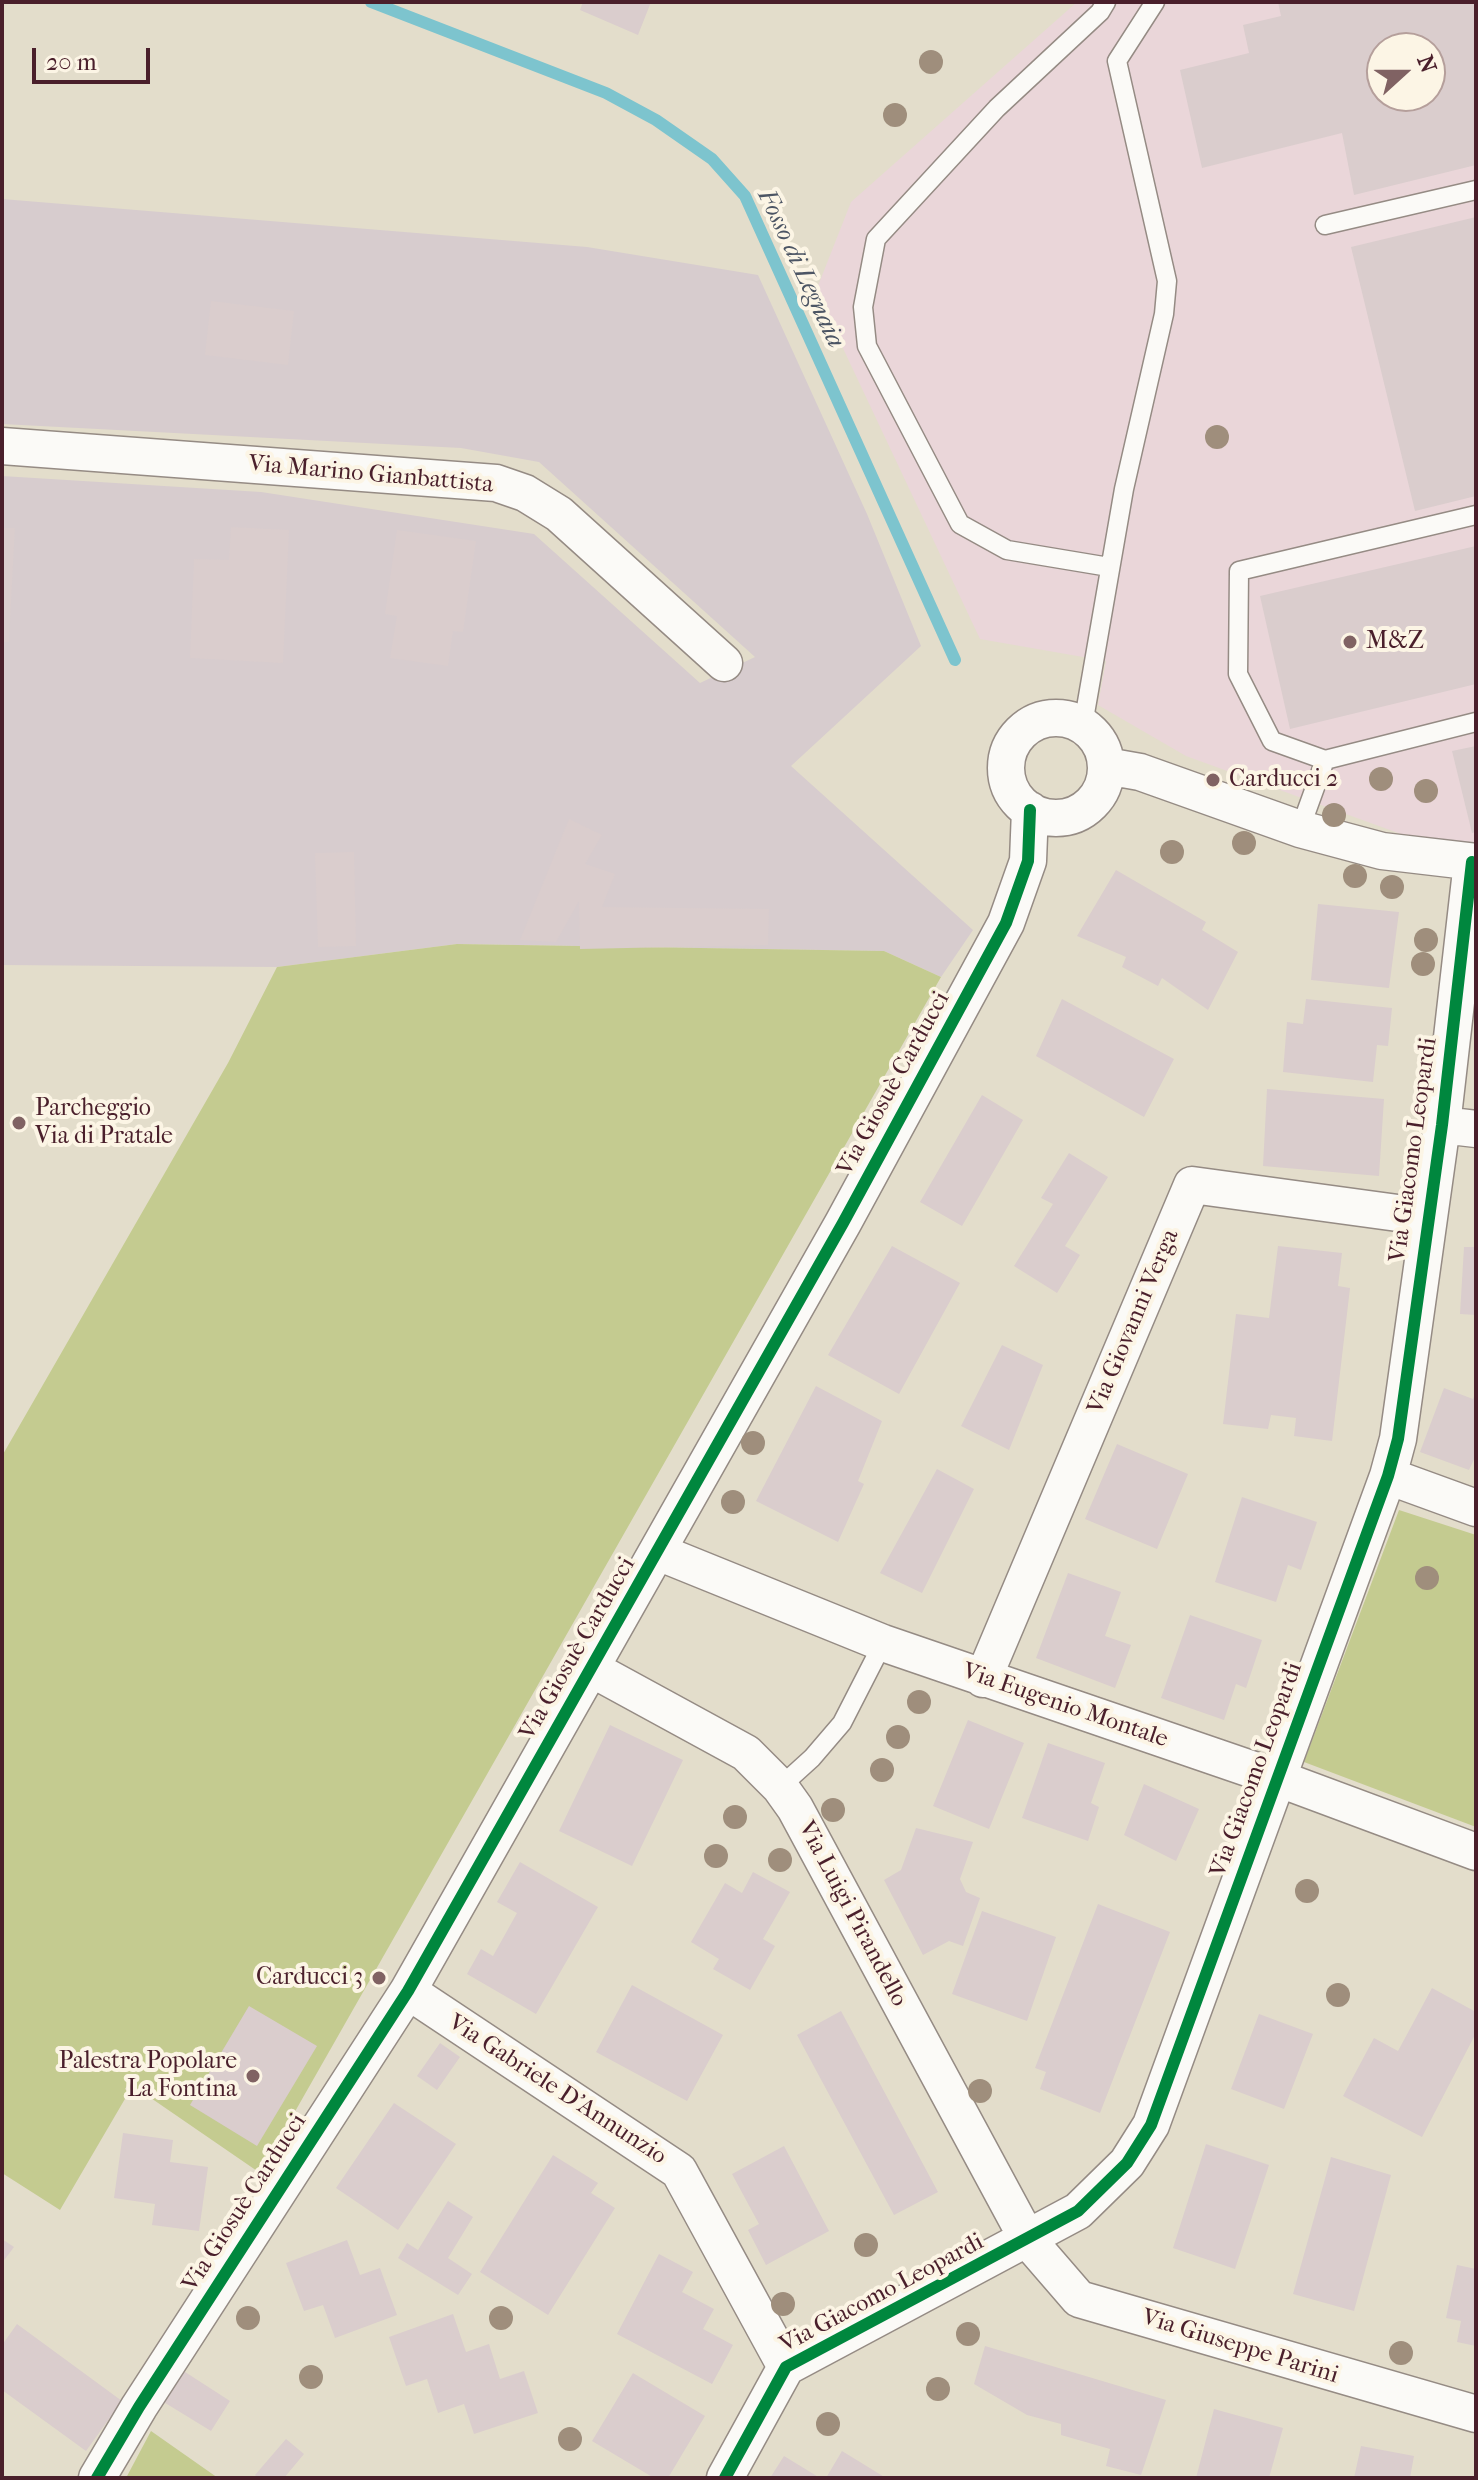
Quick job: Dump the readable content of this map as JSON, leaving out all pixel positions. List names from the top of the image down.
{
  "streets": {
    "street": [
      "Via Marino Gianbattista",
      "Via Giosuè Carducci",
      "Via Giacomo Leopardi",
      "Via Giovanni Verga",
      "Via Eugenio Montale",
      "Via Luigi Pirandello",
      "Via Gabriele D’Annunzio",
      "Via Giuseppe Parini"
    ]
  },
  "crossings": [
    ["Via Giosuè Carducci", "Via Eugenio Montale"],
    ["Via Giosuè Carducci", "Via Luigi Pirandello"],
    ["Via Giosuè Carducci", "Via Gabriele D’Annunzio"],
    ["Via Giacomo Leopardi", "Via Giovanni Verga"],
    ["Via Giacomo Leopardi", "Via Eugenio Montale"],
    ["Via Giacomo Leopardi", "Via Luigi Pirandello"],
    ["Via Giacomo Leopardi", "Via Gabriele D’Annunzio"],
    ["Via Giacomo Leopardi", "Via Giuseppe Parini"],
    ["Via Giovanni Verga", "Via Eugenio Montale"],
    ["Via Luigi Pirandello", "Via Giuseppe Parini"]
  ],
  "water": ["Fosso di Legnaia"],
  "places": [
    "M&Z",
    "Carducci 2",
    "Parcheggio Via di Pratale",
    "Carducci 3",
    "Palestra Popolare La Fontina"
  ],
  "scale_bar": "20 m",
  "north": "right"
}
